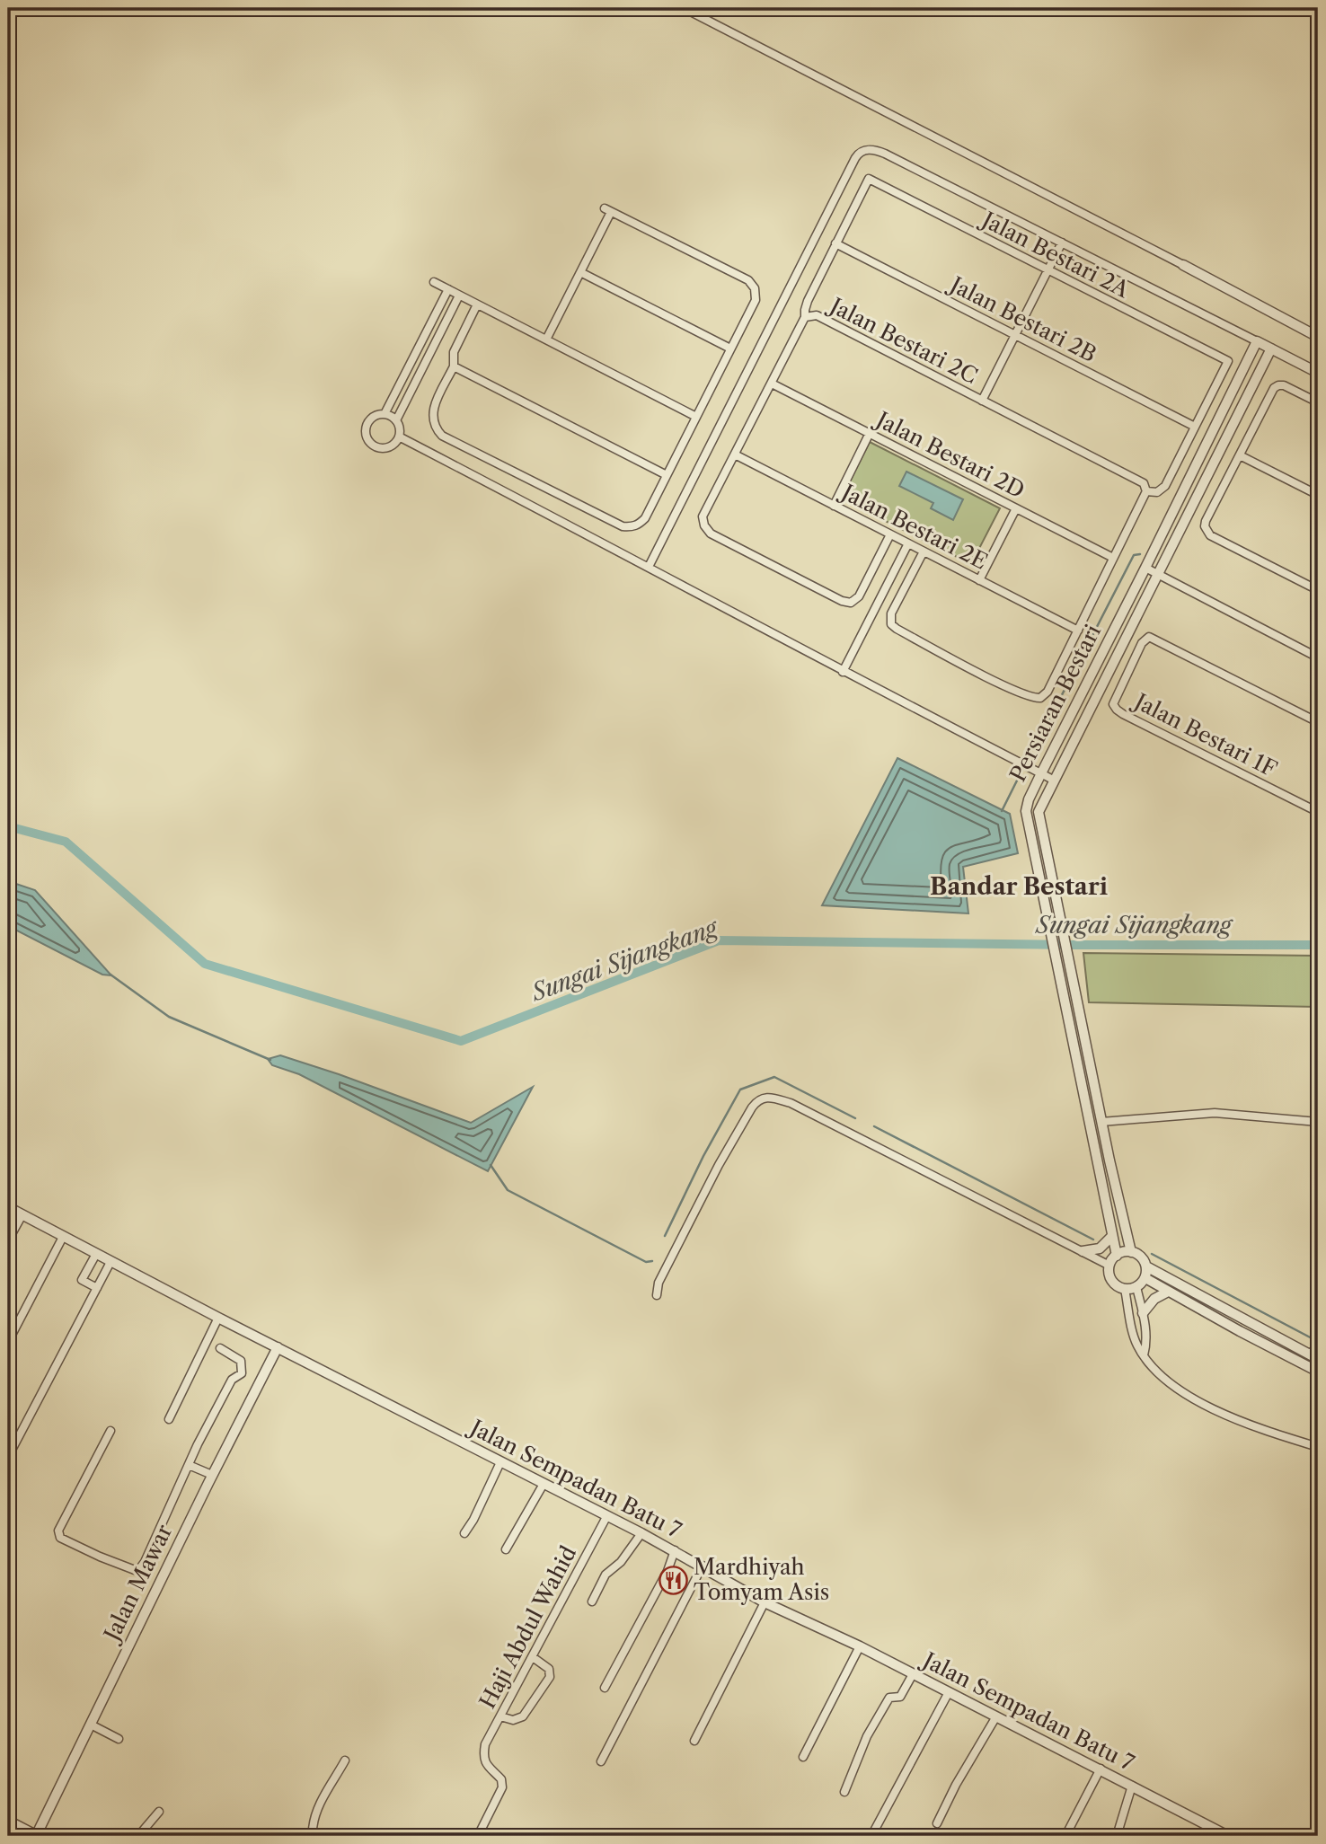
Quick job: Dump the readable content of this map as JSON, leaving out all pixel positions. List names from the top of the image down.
{
  "streets": {
    "street": [
      "Jalan Bestari 2A",
      "Jalan Bestari 2B",
      "Jalan Bestari 2C",
      "Jalan Bestari 2D",
      "Jalan Bestari 2E",
      "Persiaran Bestari",
      "Jalan Bestari 1F",
      "Jalan Sempadan Batu 7",
      "Jalan Mawar",
      "Haji Abdul Wahid"
    ]
  },
  "crossings": [
    ["Jalan Bestari 2A", "Jalan Bestari 2B"],
    ["Jalan Bestari 2C", "Jalan Bestari 2D"],
    ["Jalan Bestari 2C", "Jalan Bestari 2E"],
    ["Jalan Sempadan Batu 7", "Jalan Mawar"],
    ["Jalan Sempadan Batu 7", "Haji Abdul Wahid"]
  ],
  "districts": ["Bandar Bestari"],
  "water": ["Sungai Sijangkang"],
  "places": {
    "restaurant": ["Mardhiyah Tomyam Asis"]
  }
}
